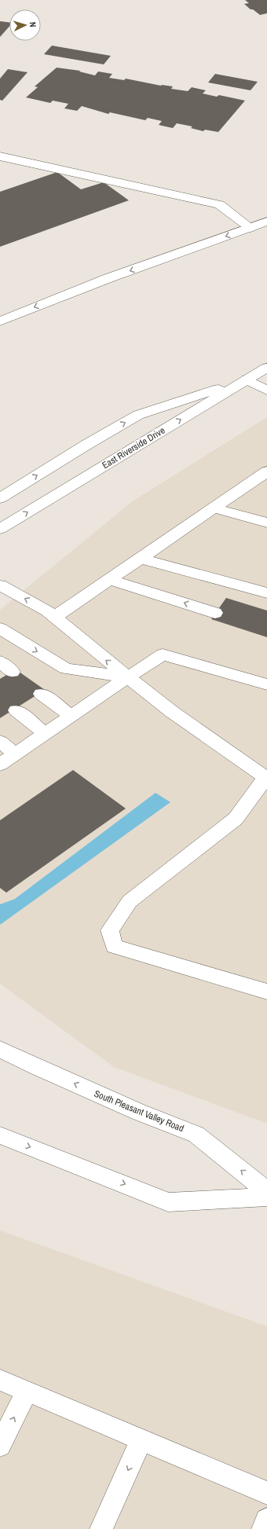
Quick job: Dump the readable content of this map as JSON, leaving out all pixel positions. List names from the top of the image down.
{
  "streets": {
    "main road": ["East Riverside Drive", "South Pleasant Valley Road"]
  },
  "north": "right"
}
